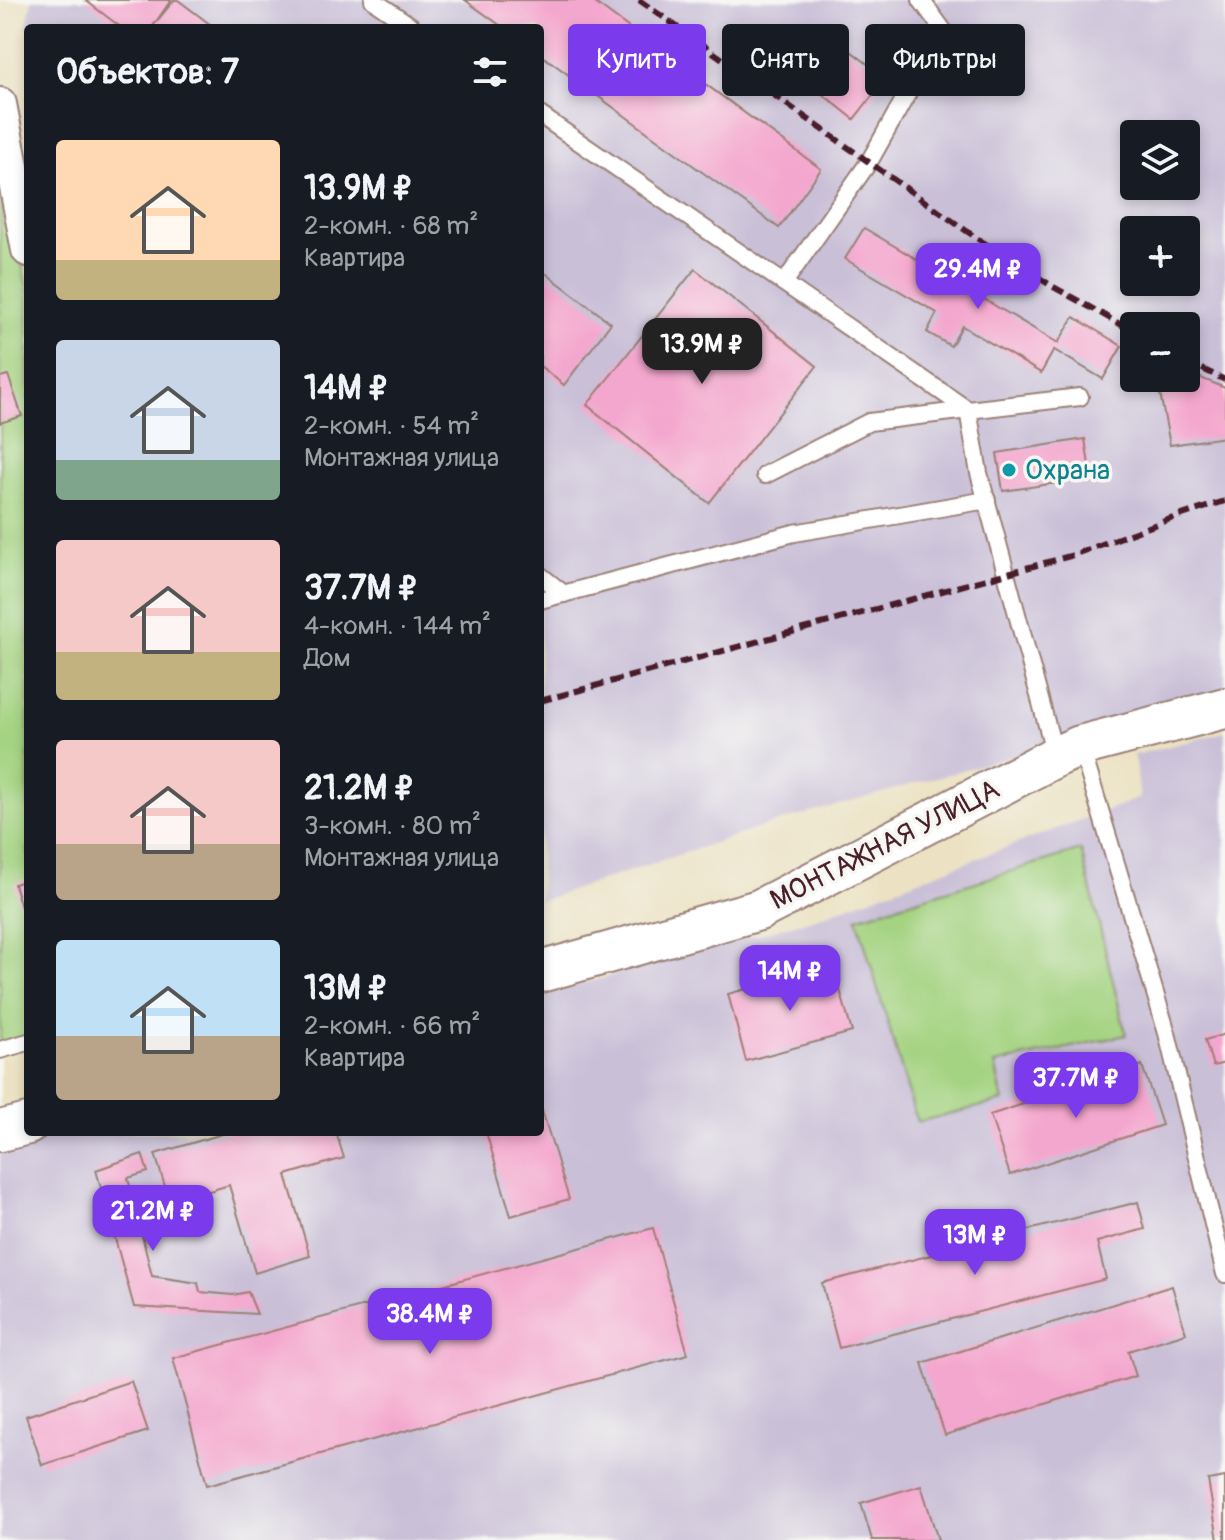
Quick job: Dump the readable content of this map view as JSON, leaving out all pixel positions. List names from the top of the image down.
{
  "streets": {
    "street": ["МОНТАЖНАЯ УЛИЦА"]
  },
  "places": ["Охрана"],
  "page": {
    "chip": ["Купить", "Снять", "Фильтры"],
    "heading": "Объектов: 7",
    "map_buttons": ["+", "−"],
    "list": [
      {
        "name": "13.9M ₽",
        "note": "2-комн. · 68 m² · Квартира"
      },
      {
        "name": "14M ₽",
        "note": "2-комн. · 54 m² · Монтажная улица"
      },
      {
        "name": "37.7M ₽",
        "note": "4-комн. · 144 m² · Дом"
      },
      {
        "name": "21.2M ₽",
        "note": "3-комн. · 80 m² · Монтажная улица"
      },
      {
        "name": "13M ₽",
        "note": "2-комн. · 66 m² · Квартира"
      }
    ],
    "price": [
      "29.4M ₽",
      "13.9M ₽",
      "14M ₽",
      "37.7M ₽",
      "21.2M ₽",
      "13M ₽",
      "38.4M ₽"
    ]
  }
}
